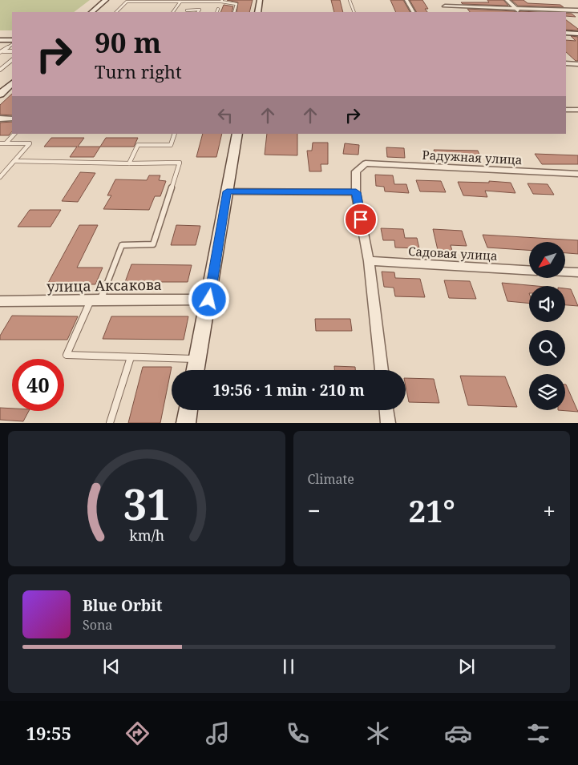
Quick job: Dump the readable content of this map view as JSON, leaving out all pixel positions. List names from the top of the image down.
{
  "streets": {
    "street": ["Радужная улица", "Садовая улица", "улица Аксакова"]
  },
  "north": "bottom left",
  "page": {
    "turn": ["90 m", "Turn right"],
    "limit": "40",
    "trip": "19:56 · 1 min · 210 m",
    "tile": "Climate",
    "heat": ["−", "21°", "+"],
    "song": ["Blue Orbit", "Sona"],
    "tabs": "19:55",
    "gauge": ["31", "km/h"]
  }
}
